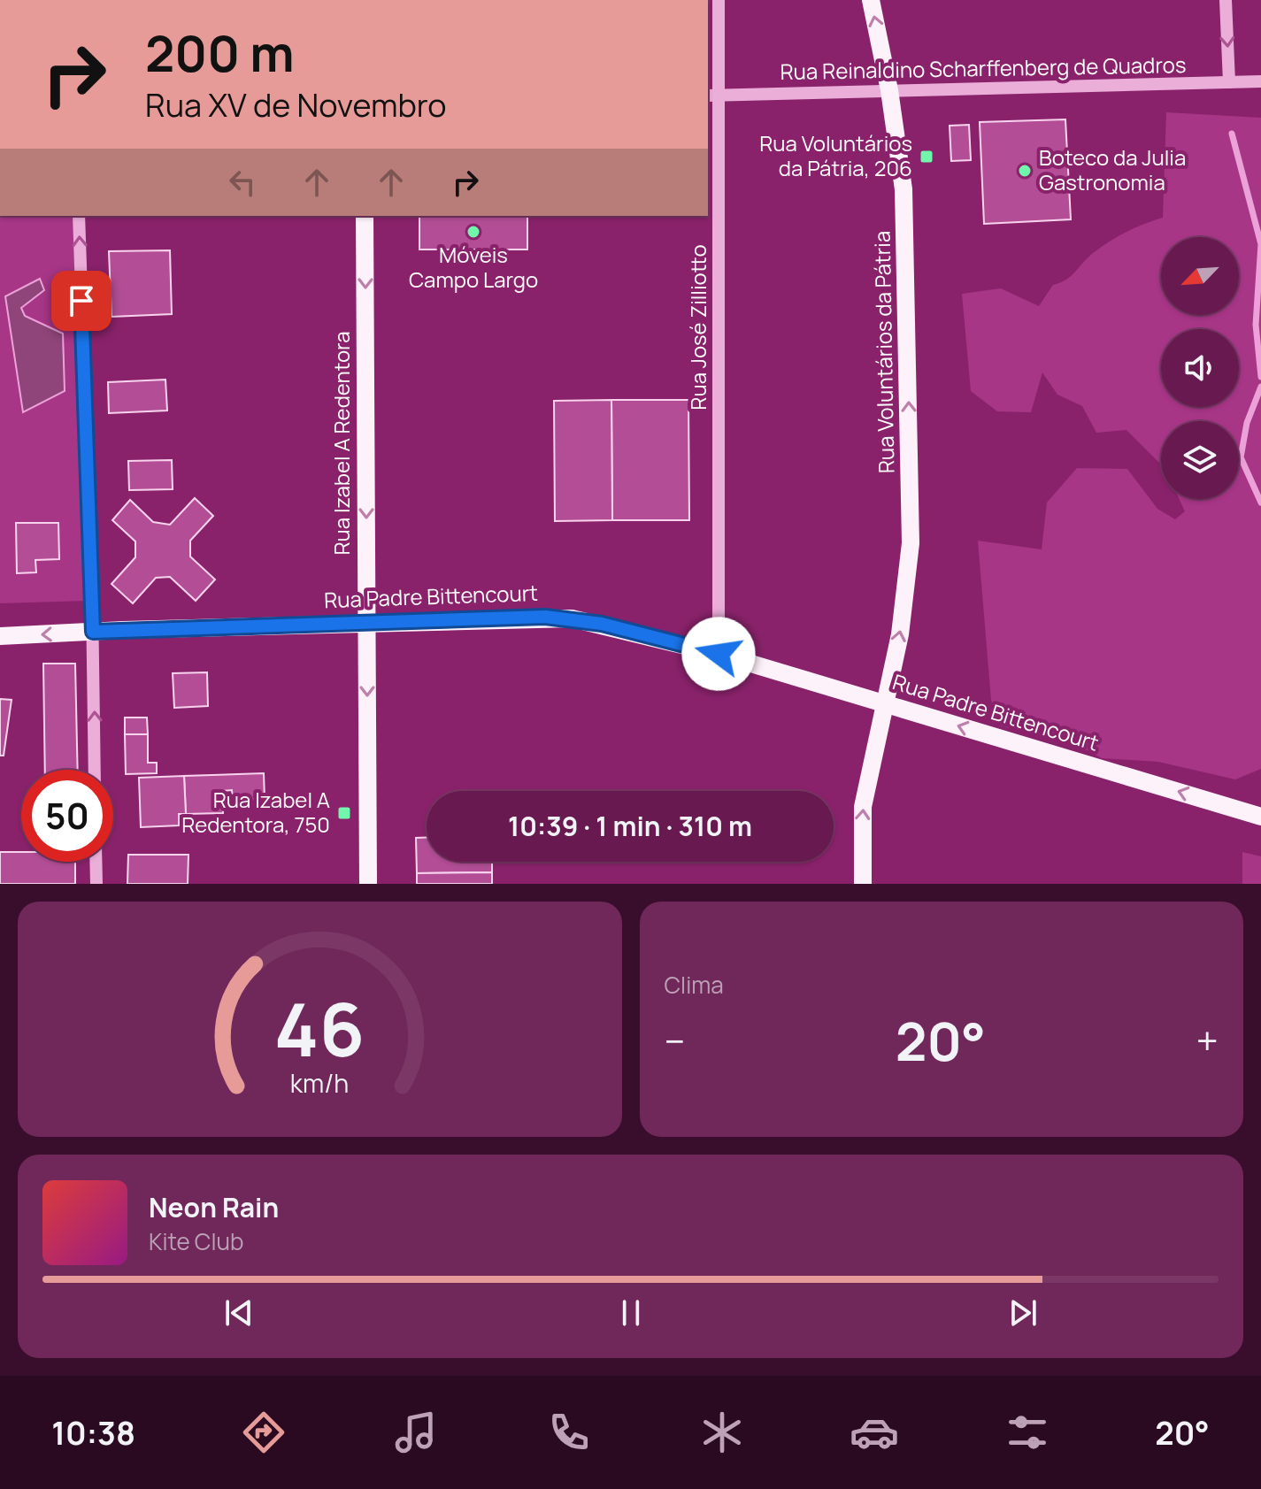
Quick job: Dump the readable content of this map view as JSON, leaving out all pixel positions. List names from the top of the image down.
{
  "streets": {
    "main road": ["Rua Voluntários da Pátria", "Rua Izabel A Redentora", "Rua Padre Bittencourt"],
    "street": ["Rua Reinaldino Scharffenberg de Quadros", "Rua José Zilliotto"]
  },
  "crossings": [
    ["Rua Reinaldino Scharffenberg de Quadros", "Rua José Zilliotto"],
    ["Rua Reinaldino Scharffenberg de Quadros", "Rua Voluntários da Pátria"],
    ["Rua José Zilliotto", "Rua Padre Bittencourt"],
    ["Rua Voluntários da Pátria", "Rua Padre Bittencourt"],
    ["Rua Izabel A Redentora", "Rua Padre Bittencourt"]
  ],
  "one_way": ["Rua Voluntários da Pátria", "Rua Izabel A Redentora", "Rua Padre Bittencourt"],
  "places": {
    "transit": ["Rua Voluntários da Pátria, 206", "Rua Izabel A Redentora, 750"],
    "other": ["Boteco da Julia Gastronomia", "Móveis Campo Largo"]
  },
  "north": "bottom left",
  "page": {
    "turn": ["200 m", "Rua XV de Novembro"],
    "limit": "50",
    "trip": "10:39 · 1 min · 310 m",
    "tile": "Clima",
    "heat": ["−", "20°", "+"],
    "song": ["Neon Rain", "Kite Club"],
    "tabs": ["10:38", "20°"],
    "gauge": ["46", "km/h"]
  }
}
